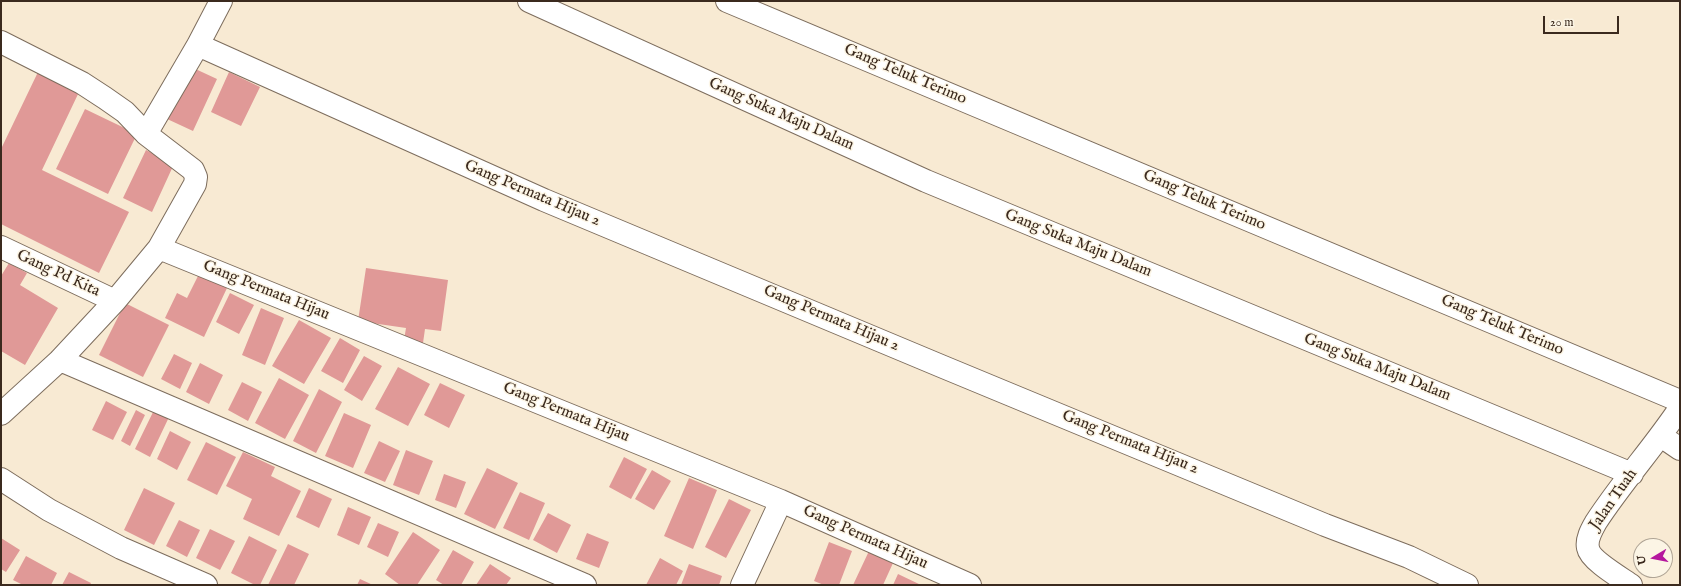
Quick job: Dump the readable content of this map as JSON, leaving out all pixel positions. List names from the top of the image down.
{
  "streets": {
    "street": [
      "Gang Teluk Terimo",
      "Gang Suka Maju Dalam",
      "Gang Permata Hijau 2",
      "Gang Pd Kita",
      "Gang Permata Hijau",
      "Jalan Tuah"
    ]
  },
  "crossings": [
    ["Gang Suka Maju Dalam", "Jalan Tuah"]
  ],
  "scale_bar": "20 m",
  "north": "left"
}
